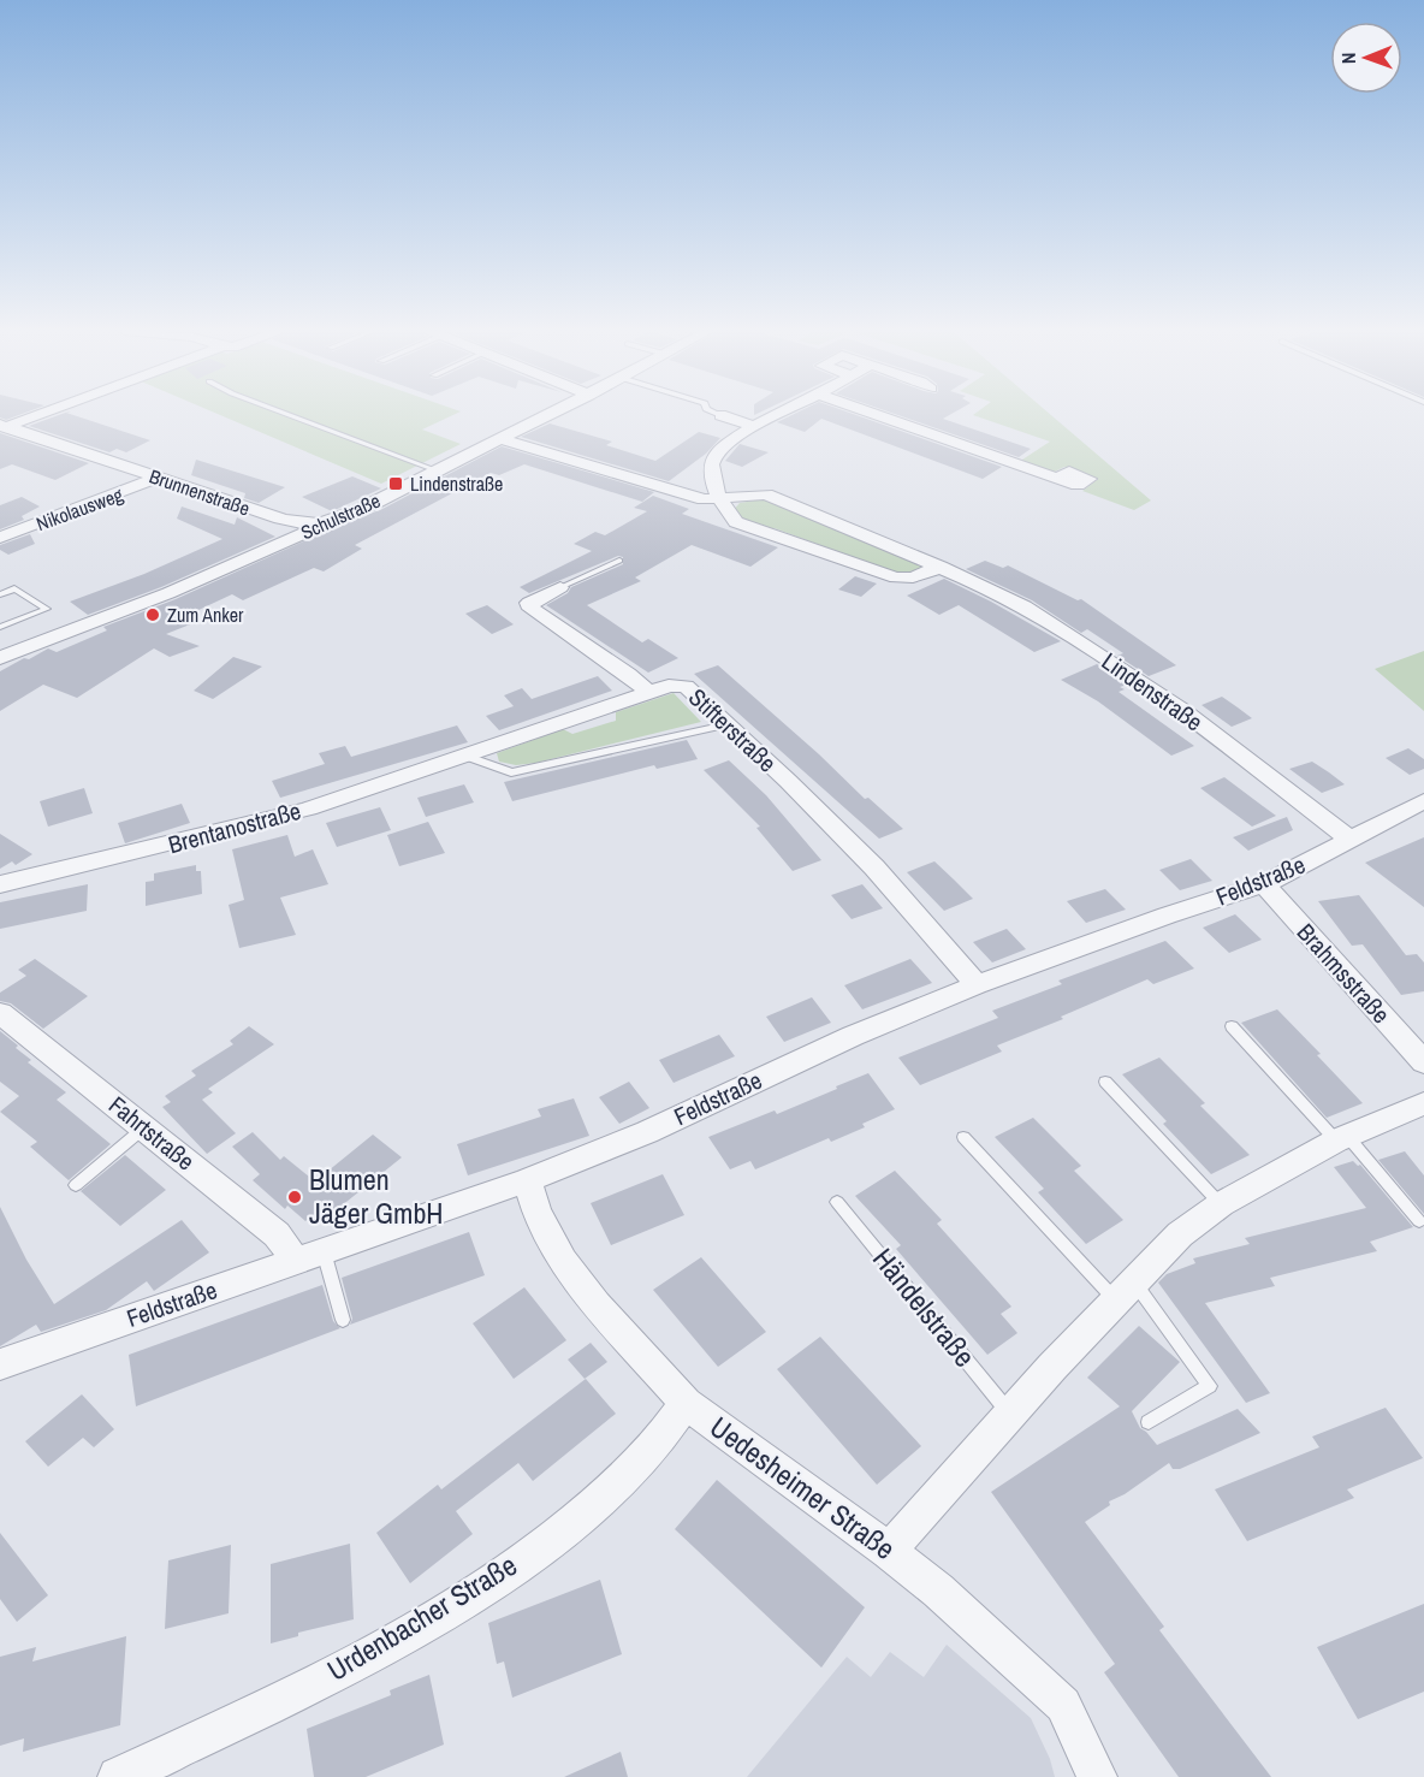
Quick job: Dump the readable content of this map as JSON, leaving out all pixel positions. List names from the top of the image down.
{
  "streets": {
    "street": [
      "Brunnenstraße",
      "Nikolausweg",
      "Schulstraße",
      "Lindenstraße",
      "Stifterstraße",
      "Brentanostraße",
      "Feldstraße",
      "Brahmsstraße",
      "Fahrtstraße",
      "Uedesheimer Straße",
      "Urdenbacher Straße"
    ],
    "lane": ["Händelstraße"]
  },
  "crossings": [
    ["Brunnenstraße", "Nikolausweg"],
    ["Brunnenstraße", "Schulstraße"],
    ["Schulstraße", "Lindenstraße"],
    ["Lindenstraße", "Feldstraße"],
    ["Stifterstraße", "Brentanostraße"],
    ["Stifterstraße", "Feldstraße"],
    ["Feldstraße", "Brahmsstraße"],
    ["Feldstraße", "Fahrtstraße"],
    ["Feldstraße", "Uedesheimer Straße"],
    ["Uedesheimer Straße", "Urdenbacher Straße"]
  ],
  "places": {
    "transit": ["Lindenstraße"],
    "other": ["Zum Anker", "Blumen Jäger GmbH"]
  },
  "north": "left"
}
